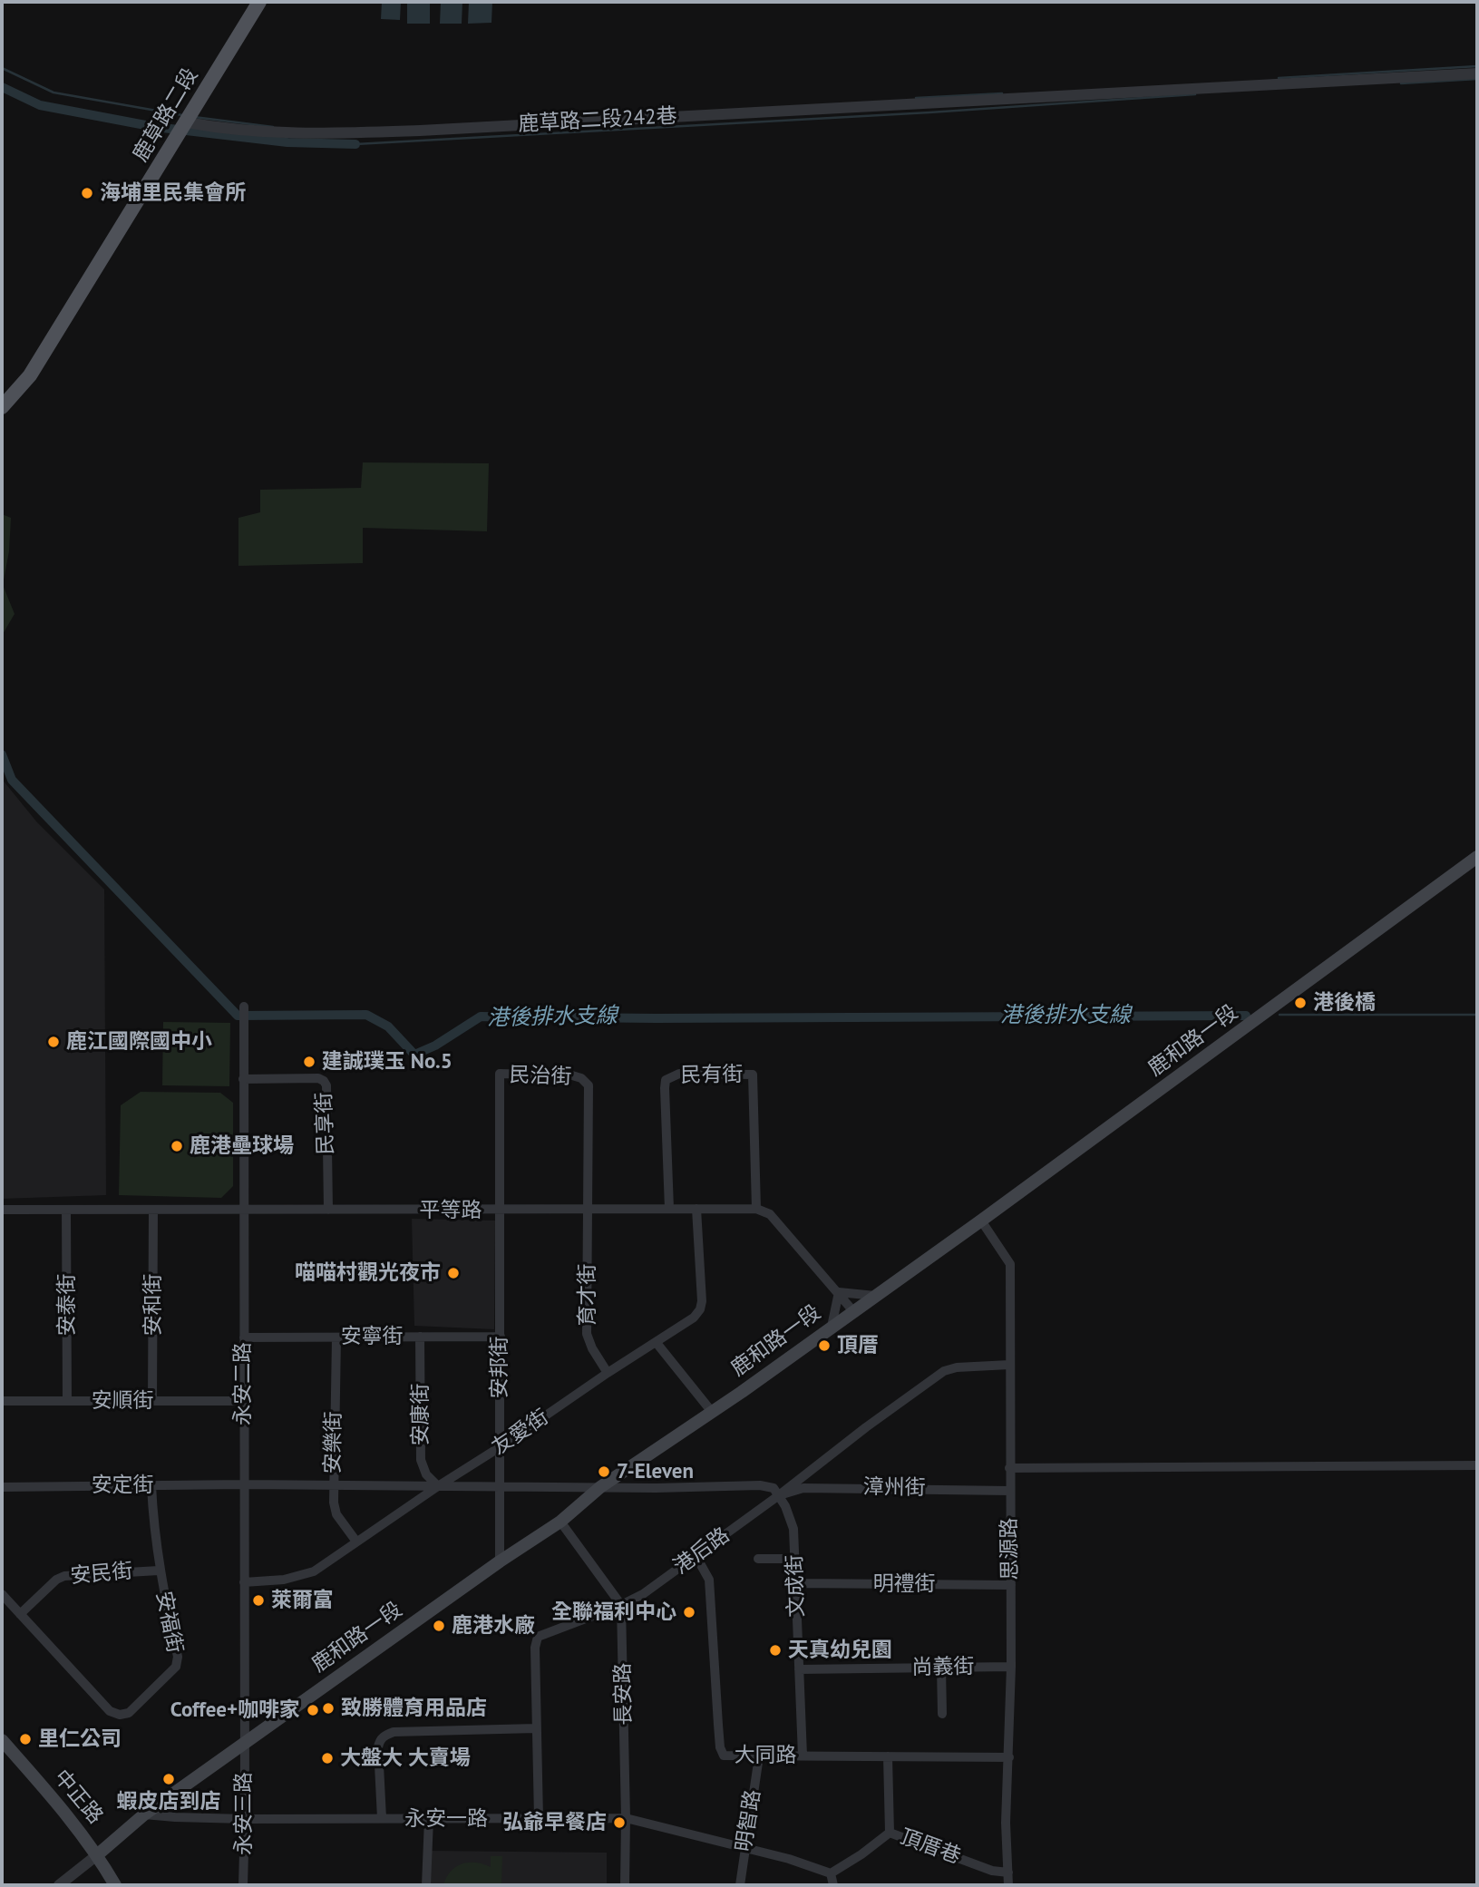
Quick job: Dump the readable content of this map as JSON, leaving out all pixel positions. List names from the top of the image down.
{
  "streets": {
    "main road": ["鹿草路二段", "鹿和路一段", "中正路"],
    "street": [
      "鹿草路二段242巷",
      "民有街",
      "民治街",
      "民享街",
      "平等路",
      "育才街",
      "安泰街",
      "安和街",
      "安寧街",
      "安邦街",
      "永安二路",
      "安順街",
      "安康街",
      "友愛街",
      "安樂街",
      "安定街",
      "漳州街",
      "思源路",
      "港后路",
      "安民街",
      "明禮街",
      "文成街",
      "安福街",
      "尚義街",
      "長安路",
      "大同路",
      "永安三路",
      "永安一路",
      "明智路",
      "頂厝巷"
    ]
  },
  "crossings": [
    ["鹿草路二段", "鹿草路二段242巷"],
    ["鹿和路一段", "安邦街"],
    ["鹿和路一段", "永安二路"],
    ["鹿和路一段", "安定街"],
    ["鹿和路一段", "思源路"],
    ["鹿和路一段", "中正路"],
    ["鹿和路一段", "永安三路"],
    ["鹿和路一段", "永安一路"],
    ["民有街", "平等路"],
    ["民治街", "平等路"],
    ["民治街", "育才街"],
    ["民治街", "安邦街"],
    ["民享街", "平等路"],
    ["民享街", "永安二路"],
    ["平等路", "育才街"],
    ["平等路", "安泰街"],
    ["平等路", "安和街"],
    ["平等路", "安邦街"],
    ["平等路", "永安二路"],
    ["平等路", "友愛街"],
    ["育才街", "友愛街"],
    ["安泰街", "安順街"],
    ["安和街", "安順街"],
    ["安寧街", "安邦街"],
    ["安寧街", "永安二路"],
    ["安寧街", "安康街"],
    ["安寧街", "安樂街"],
    ["安邦街", "友愛街"],
    ["安邦街", "安定街"],
    ["永安二路", "安順街"],
    ["永安二路", "友愛街"],
    ["永安二路", "安定街"],
    ["永安二路", "永安三路"],
    ["安康街", "友愛街"],
    ["安康街", "安定街"],
    ["友愛街", "安樂街"],
    ["友愛街", "安定街"],
    ["安樂街", "安定街"],
    ["安定街", "漳州街"],
    ["安定街", "港后路"],
    ["安定街", "文成街"],
    ["安定街", "安福街"],
    ["漳州街", "思源路"],
    ["漳州街", "港后路"],
    ["漳州街", "文成街"],
    ["思源路", "港后路"],
    ["思源路", "明禮街"],
    ["思源路", "尚義街"],
    ["思源路", "大同路"],
    ["思源路", "頂厝巷"],
    ["港后路", "文成街"],
    ["港后路", "長安路"],
    ["港后路", "大同路"],
    ["港后路", "永安一路"],
    ["安民街", "安福街"],
    ["明禮街", "文成街"],
    ["文成街", "尚義街"],
    ["文成街", "大同路"],
    ["長安路", "永安一路"],
    ["大同路", "明智路"],
    ["永安三路", "永安一路"],
    ["永安一路", "明智路"]
  ],
  "water": ["港後排水支線"],
  "places": [
    "海埔里民集會所",
    "港後橋",
    "鹿江國際國中小",
    "建誠璞玉 No.5",
    "鹿港壘球場",
    "喵喵村觀光夜市",
    "頂厝",
    "7-Eleven",
    "萊爾富",
    "全聯福利中心",
    "鹿港水廠",
    "天真幼兒園",
    "致勝體育用品店",
    "Coffee+咖啡家",
    "里仁公司",
    "大盤大 大賣場",
    "蝦皮店到店",
    "弘爺早餐店"
  ]
}
